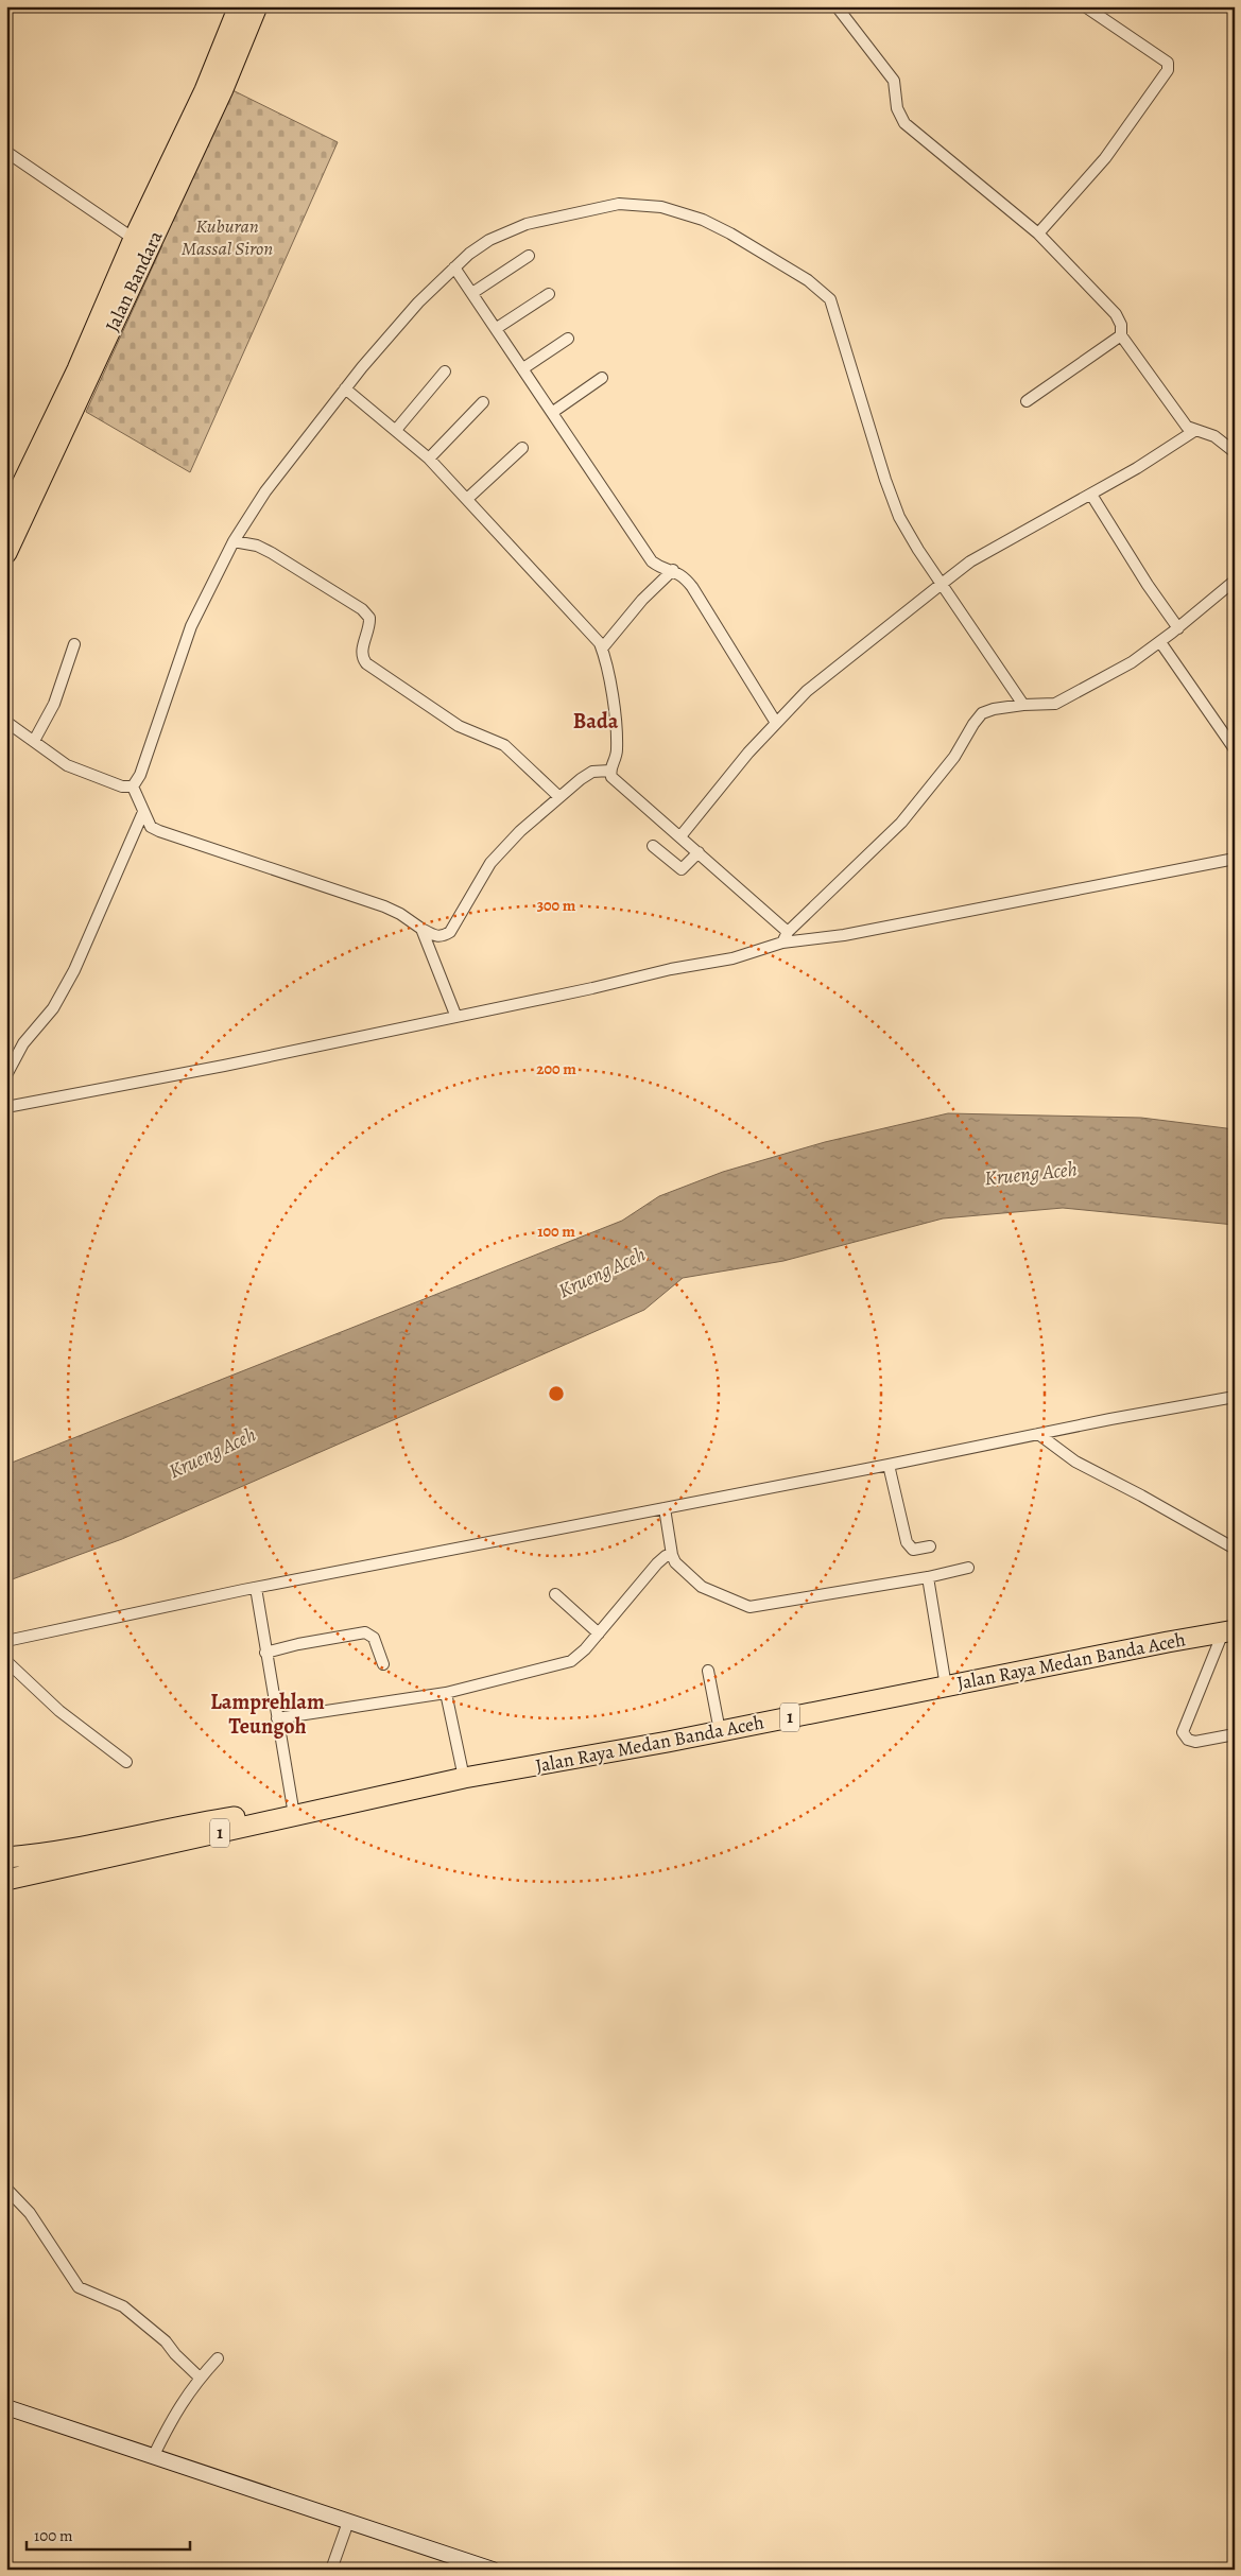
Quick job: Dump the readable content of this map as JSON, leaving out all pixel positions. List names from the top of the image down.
{
  "streets": {
    "highway": ["Jalan Bandara", "Jalan Raya Medan Banda Aceh", "1"]
  },
  "districts": ["Bada", "Lamprehlam Teungoh"],
  "water": ["Krueng Aceh"],
  "parks": ["Kuburan Massal Siron"],
  "scale_bar": "100 m",
  "rings": ["300 m", "200 m", "100 m"]
}
